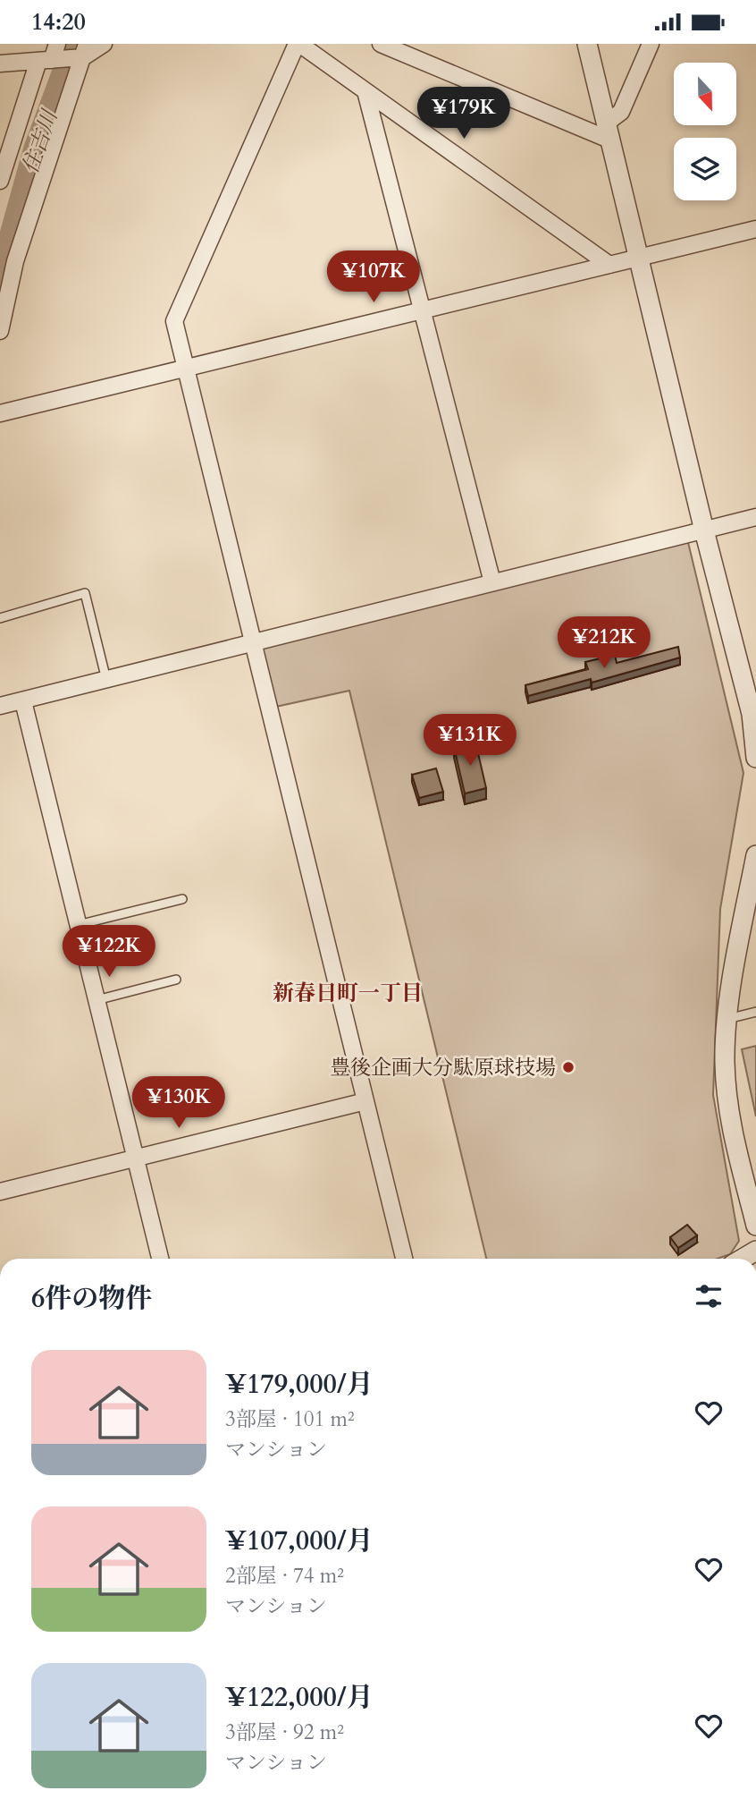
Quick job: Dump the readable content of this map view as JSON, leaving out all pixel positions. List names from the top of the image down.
{
  "districts": ["新春日町一丁目"],
  "water": ["住吉川"],
  "places": ["豊後企画大分駄原球技場"],
  "north": "bottom",
  "page": {
    "status": "14:20",
    "price": [
      "¥179K",
      "¥107K",
      "¥212K",
      "¥131K",
      "¥122K",
      "¥130K"
    ],
    "heading": "6件の物件",
    "list": [
      {
        "name": "¥179,000/月",
        "note": "3部屋 · 101 m² · マンション"
      },
      {
        "name": "¥107,000/月",
        "note": "2部屋 · 74 m² · マンション"
      },
      {
        "name": "¥122,000/月",
        "note": "3部屋 · 92 m² · マンション"
      }
    ]
  }
}
